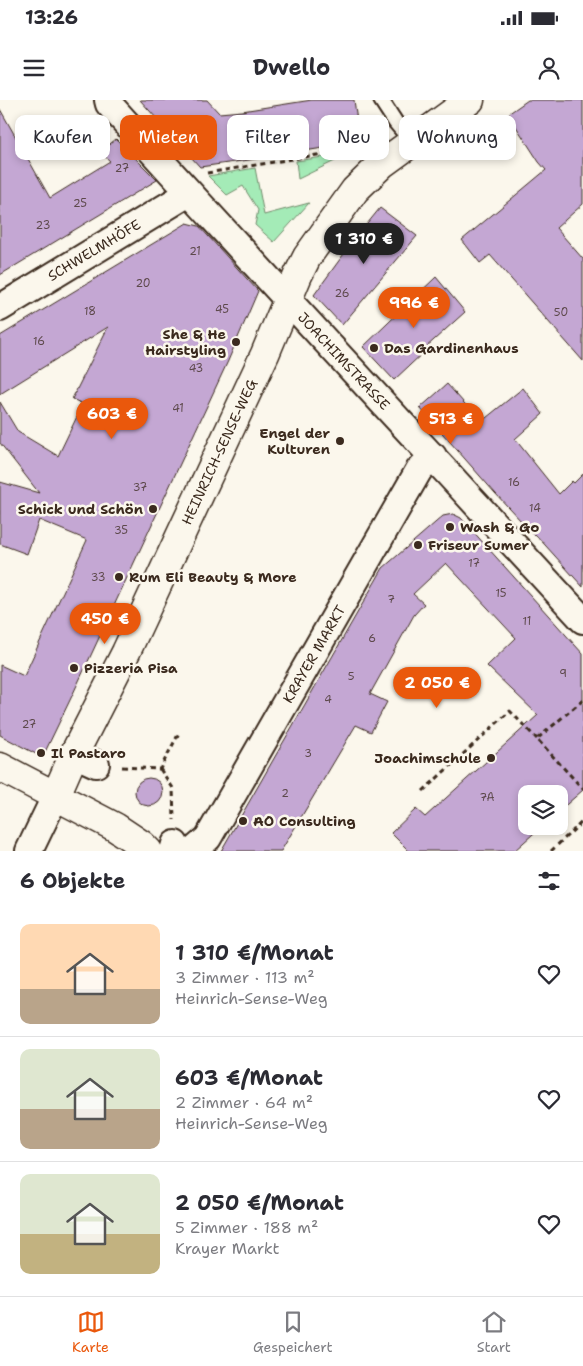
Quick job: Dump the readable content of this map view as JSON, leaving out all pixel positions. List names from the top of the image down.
{
  "streets": {
    "main road": ["HEINRICH-SENSE-WEG"],
    "street": ["SCHWELMHÖFE", "JOACHIMSTRASSE", "KRAYER MARKT"]
  },
  "crossings": [
    ["SCHWELMHÖFE", "JOACHIMSTRASSE"],
    ["JOACHIMSTRASSE", "HEINRICH-SENSE-WEG"],
    ["JOACHIMSTRASSE", "KRAYER MARKT"]
  ],
  "places": [
    "She & He Hairstyling",
    "Das Gardinenhaus",
    "Engel der Kulturen",
    "Schick und Schön",
    "Wash & Go",
    "Friseur Sumer",
    "Rum Eli Beauty & More",
    "Pizzeria Pisa",
    "Il Pastaro",
    "Joachimschule",
    "AO Consulting"
  ],
  "house_numbers": [
    "27",
    "25",
    "23",
    "21",
    "20",
    "26",
    "45",
    "18",
    "50",
    "16",
    "43",
    "41",
    "16",
    "37",
    "14",
    "35",
    "17",
    "33",
    "15",
    "7",
    "11",
    "6",
    "9",
    "5",
    "4",
    "27",
    "3",
    "2",
    "7A"
  ],
  "page": {
    "status": "13:26",
    "header": "Dwello",
    "chip": [
      "Kaufen",
      "Mieten",
      "Filter",
      "Neu",
      "Wohnung"
    ],
    "price": [
      "1 310 €",
      "996 €",
      "603 €",
      "513 €",
      "450 €",
      "2 050 €"
    ],
    "heading": "6 Objekte",
    "list": [
      {
        "name": "1 310 €/Monat",
        "note": "3 Zimmer · 113 m² · Heinrich-Sense-Weg"
      },
      {
        "name": "603 €/Monat",
        "note": "2 Zimmer · 64 m² · Heinrich-Sense-Weg"
      },
      {
        "name": "2 050 €/Monat",
        "note": "5 Zimmer · 188 m² · Krayer Markt"
      }
    ],
    "tabs": ["Karte", "Gespeichert", "Start"]
  }
}
